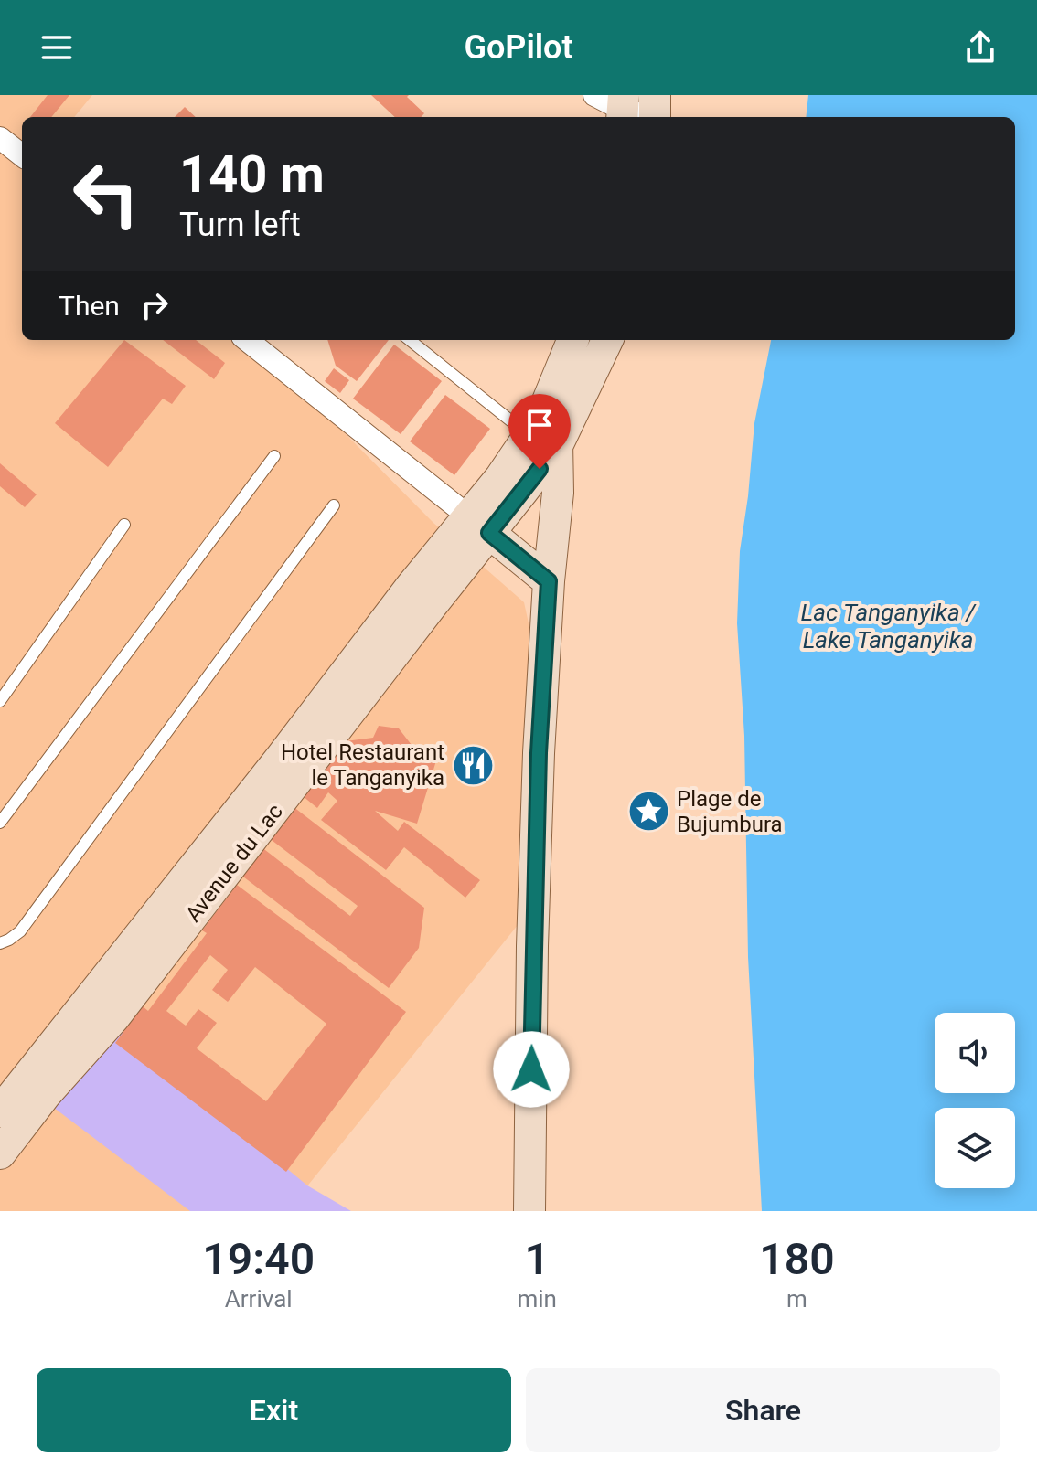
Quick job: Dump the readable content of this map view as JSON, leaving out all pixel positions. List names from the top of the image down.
{
  "streets": {
    "main road": ["Avenue du Lac"]
  },
  "water": ["Lac Tanganyika / Lake Tanganyika"],
  "places": {
    "restaurant": ["Hotel Restaurant le Tanganyika"],
    "place": ["Plage de Bujumbura"]
  },
  "page": {
    "header": "GoPilot",
    "turn": ["140 m", "Turn left"],
    "then": "Then",
    "eta": [
      "19:40",
      "Arrival",
      "1",
      "min",
      "180",
      "m"
    ],
    "buttons": ["Exit", "Share"]
  }
}
